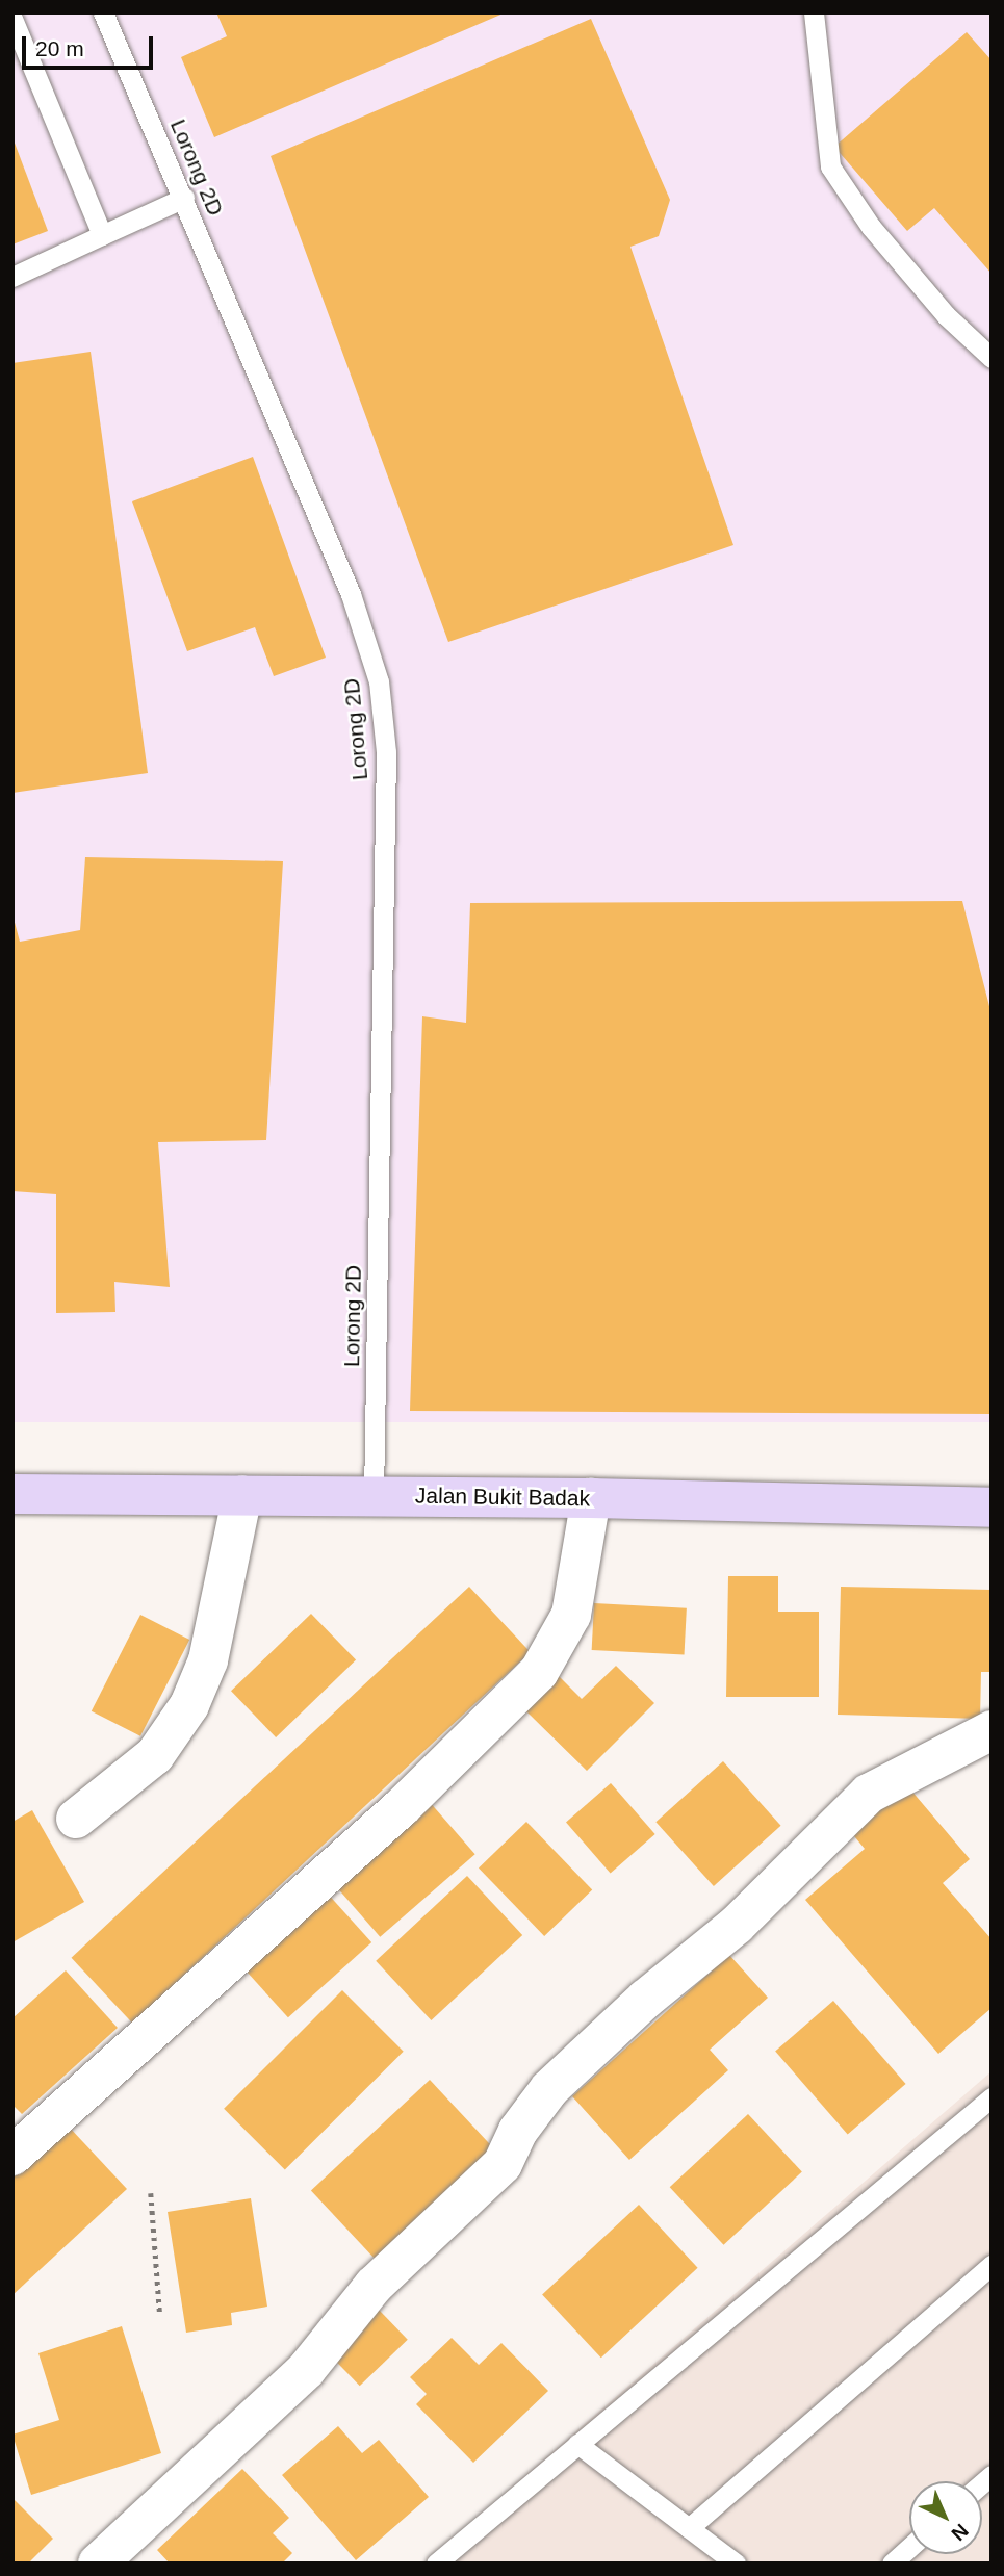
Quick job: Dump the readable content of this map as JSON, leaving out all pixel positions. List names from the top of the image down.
{
  "streets": {
    "main road": ["Jalan Bukit Badak"],
    "lane": ["Lorong 2D"]
  },
  "crossings": [
    ["Lorong 2D", "Jalan Bukit Badak"]
  ],
  "scale_bar": "20 m",
  "north": "bottom right"
}
